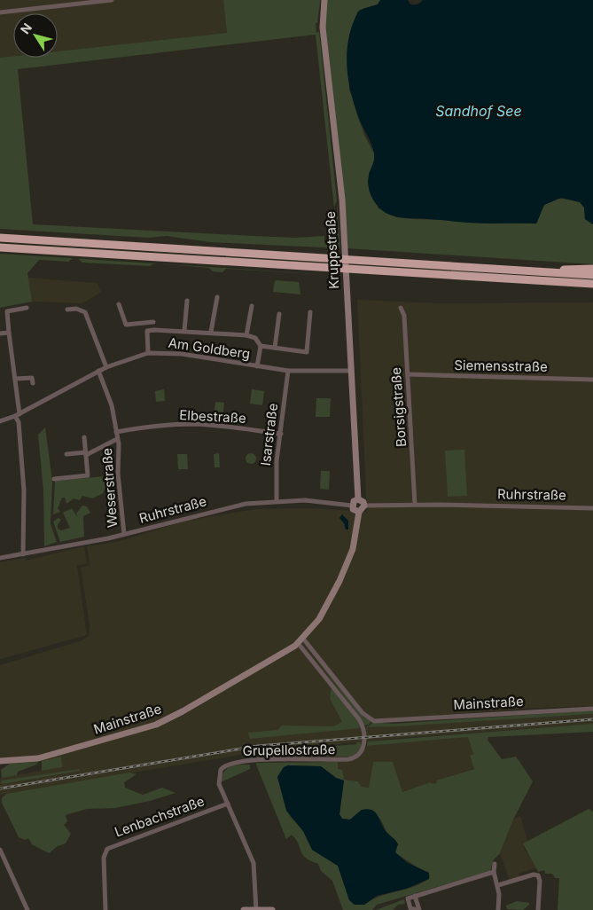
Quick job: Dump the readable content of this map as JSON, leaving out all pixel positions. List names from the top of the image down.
{
  "streets": {
    "street": [
      "Kruppstraße",
      "Am Goldberg",
      "Siemensstraße",
      "Borsigstraße",
      "Elbestraße",
      "Isarstraße",
      "Weserstraße",
      "Ruhrstraße",
      "Mainstraße",
      "Grupellostraße",
      "Lenbachstraße"
    ]
  },
  "crossings": [
    ["Kruppstraße", "Am Goldberg"],
    ["Kruppstraße", "Ruhrstraße"],
    ["Am Goldberg", "Isarstraße"],
    ["Am Goldberg", "Weserstraße"],
    ["Siemensstraße", "Borsigstraße"],
    ["Borsigstraße", "Ruhrstraße"],
    ["Elbestraße", "Isarstraße"],
    ["Elbestraße", "Weserstraße"],
    ["Isarstraße", "Ruhrstraße"],
    ["Weserstraße", "Ruhrstraße"],
    ["Grupellostraße", "Lenbachstraße"]
  ],
  "water": ["Sandhof See"],
  "north": "top left"
}
